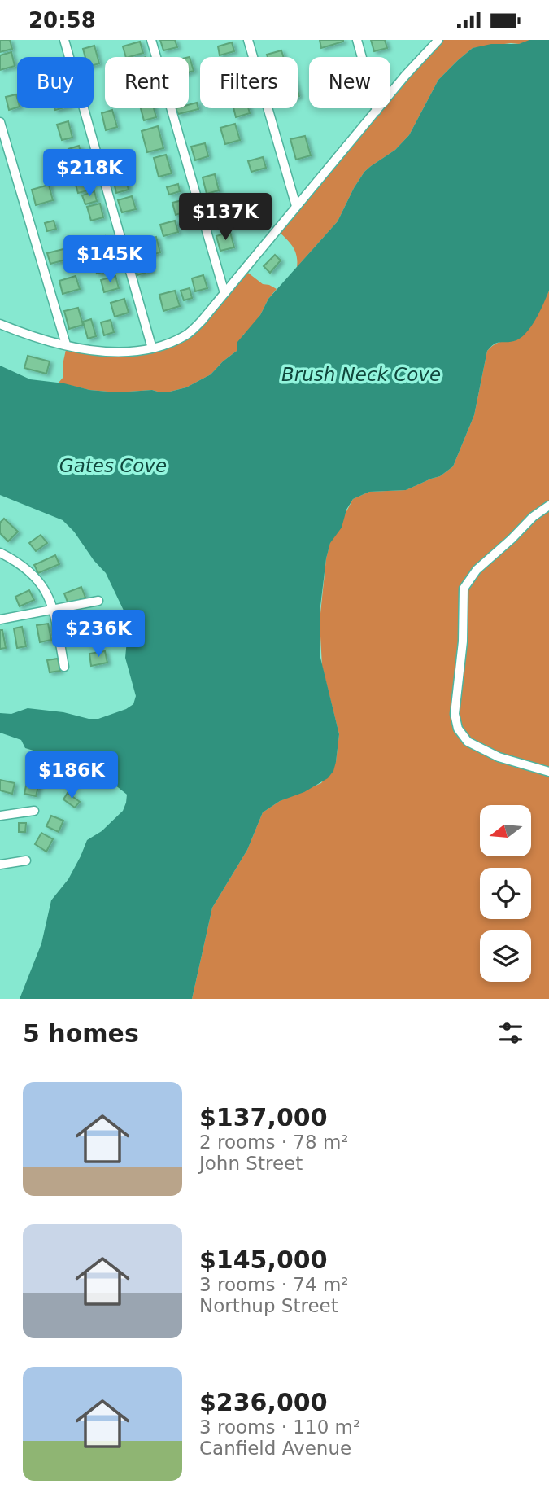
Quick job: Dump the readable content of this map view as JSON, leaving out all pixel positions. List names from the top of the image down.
{
  "water": ["Brush Neck Cove", "Gates Cove"],
  "north": "left",
  "page": {
    "status": "20:58",
    "chip": [
      "Buy",
      "Rent",
      "Filters",
      "New"
    ],
    "price": [
      "$218K",
      "$137K",
      "$145K",
      "$236K",
      "$186K"
    ],
    "heading": "5 homes",
    "list": [
      {
        "name": "$137,000",
        "note": "2 rooms · 78 m² · John Street"
      },
      {
        "name": "$145,000",
        "note": "3 rooms · 74 m² · Northup Street"
      },
      {
        "name": "$236,000",
        "note": "3 rooms · 110 m² · Canfield Avenue"
      }
    ]
  }
}
